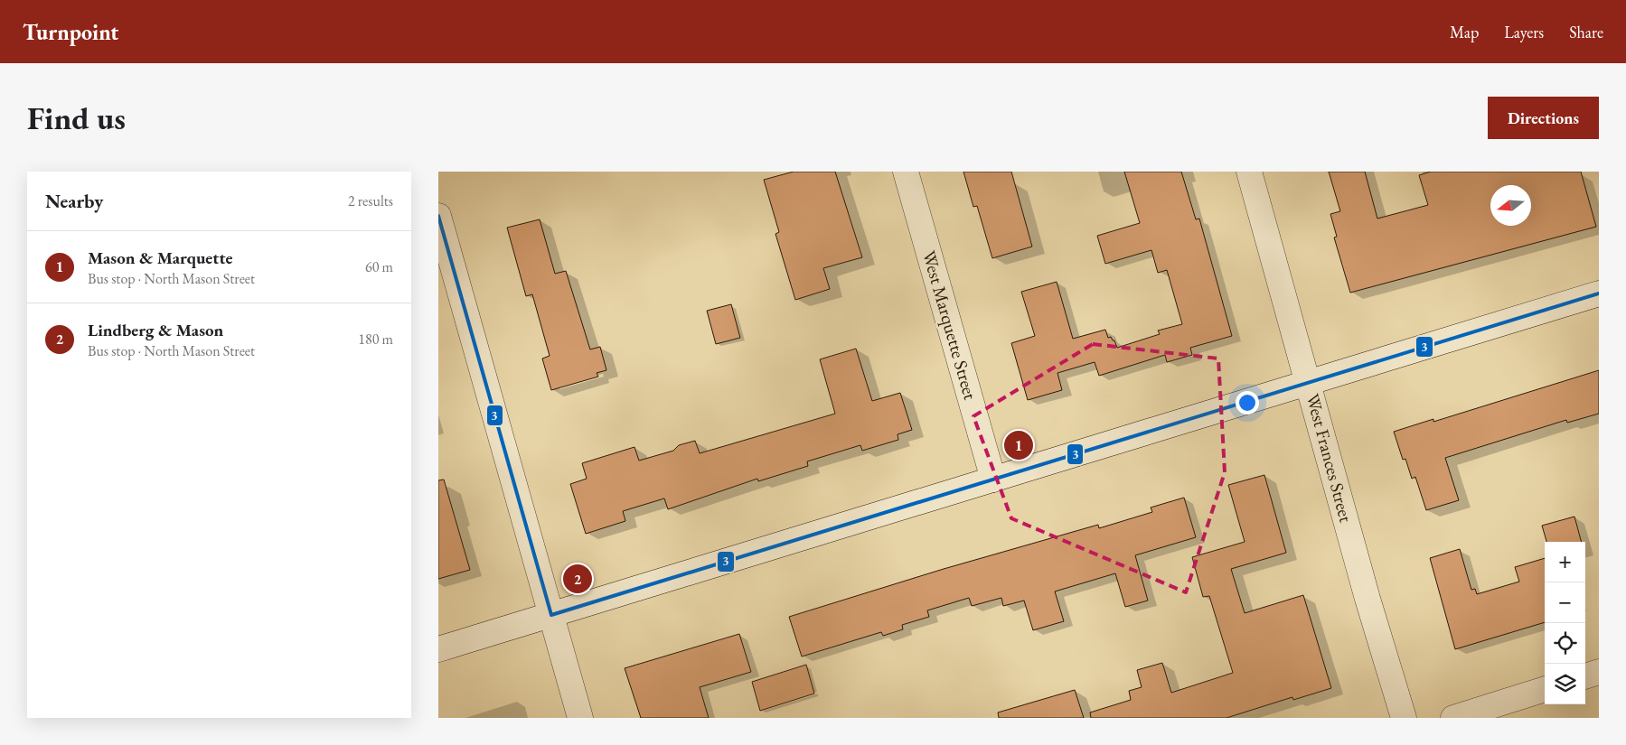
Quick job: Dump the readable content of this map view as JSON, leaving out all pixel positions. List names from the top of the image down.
{
  "streets": {
    "street": ["West Marquette Street", "West Frances Street"]
  },
  "lines": ["transit line 3"],
  "north": "left",
  "page": {
    "header": "Turnpoint",
    "nav": ["Map", "Layers", "Share"],
    "buttons": "Directions",
    "title": "Find us",
    "heading": ["Nearby", "2 results"],
    "list": [
      {
        "mark": "1",
        "name": "Mason & Marquette",
        "note": "Bus stop · North Mason Street",
        "value": "60 m"
      },
      {
        "mark": "2",
        "name": "Lindberg & Mason",
        "note": "Bus stop · North Mason Street",
        "value": "180 m"
      }
    ],
    "pins": ["1", "2"],
    "map_buttons": ["+", "−"]
  }
}
